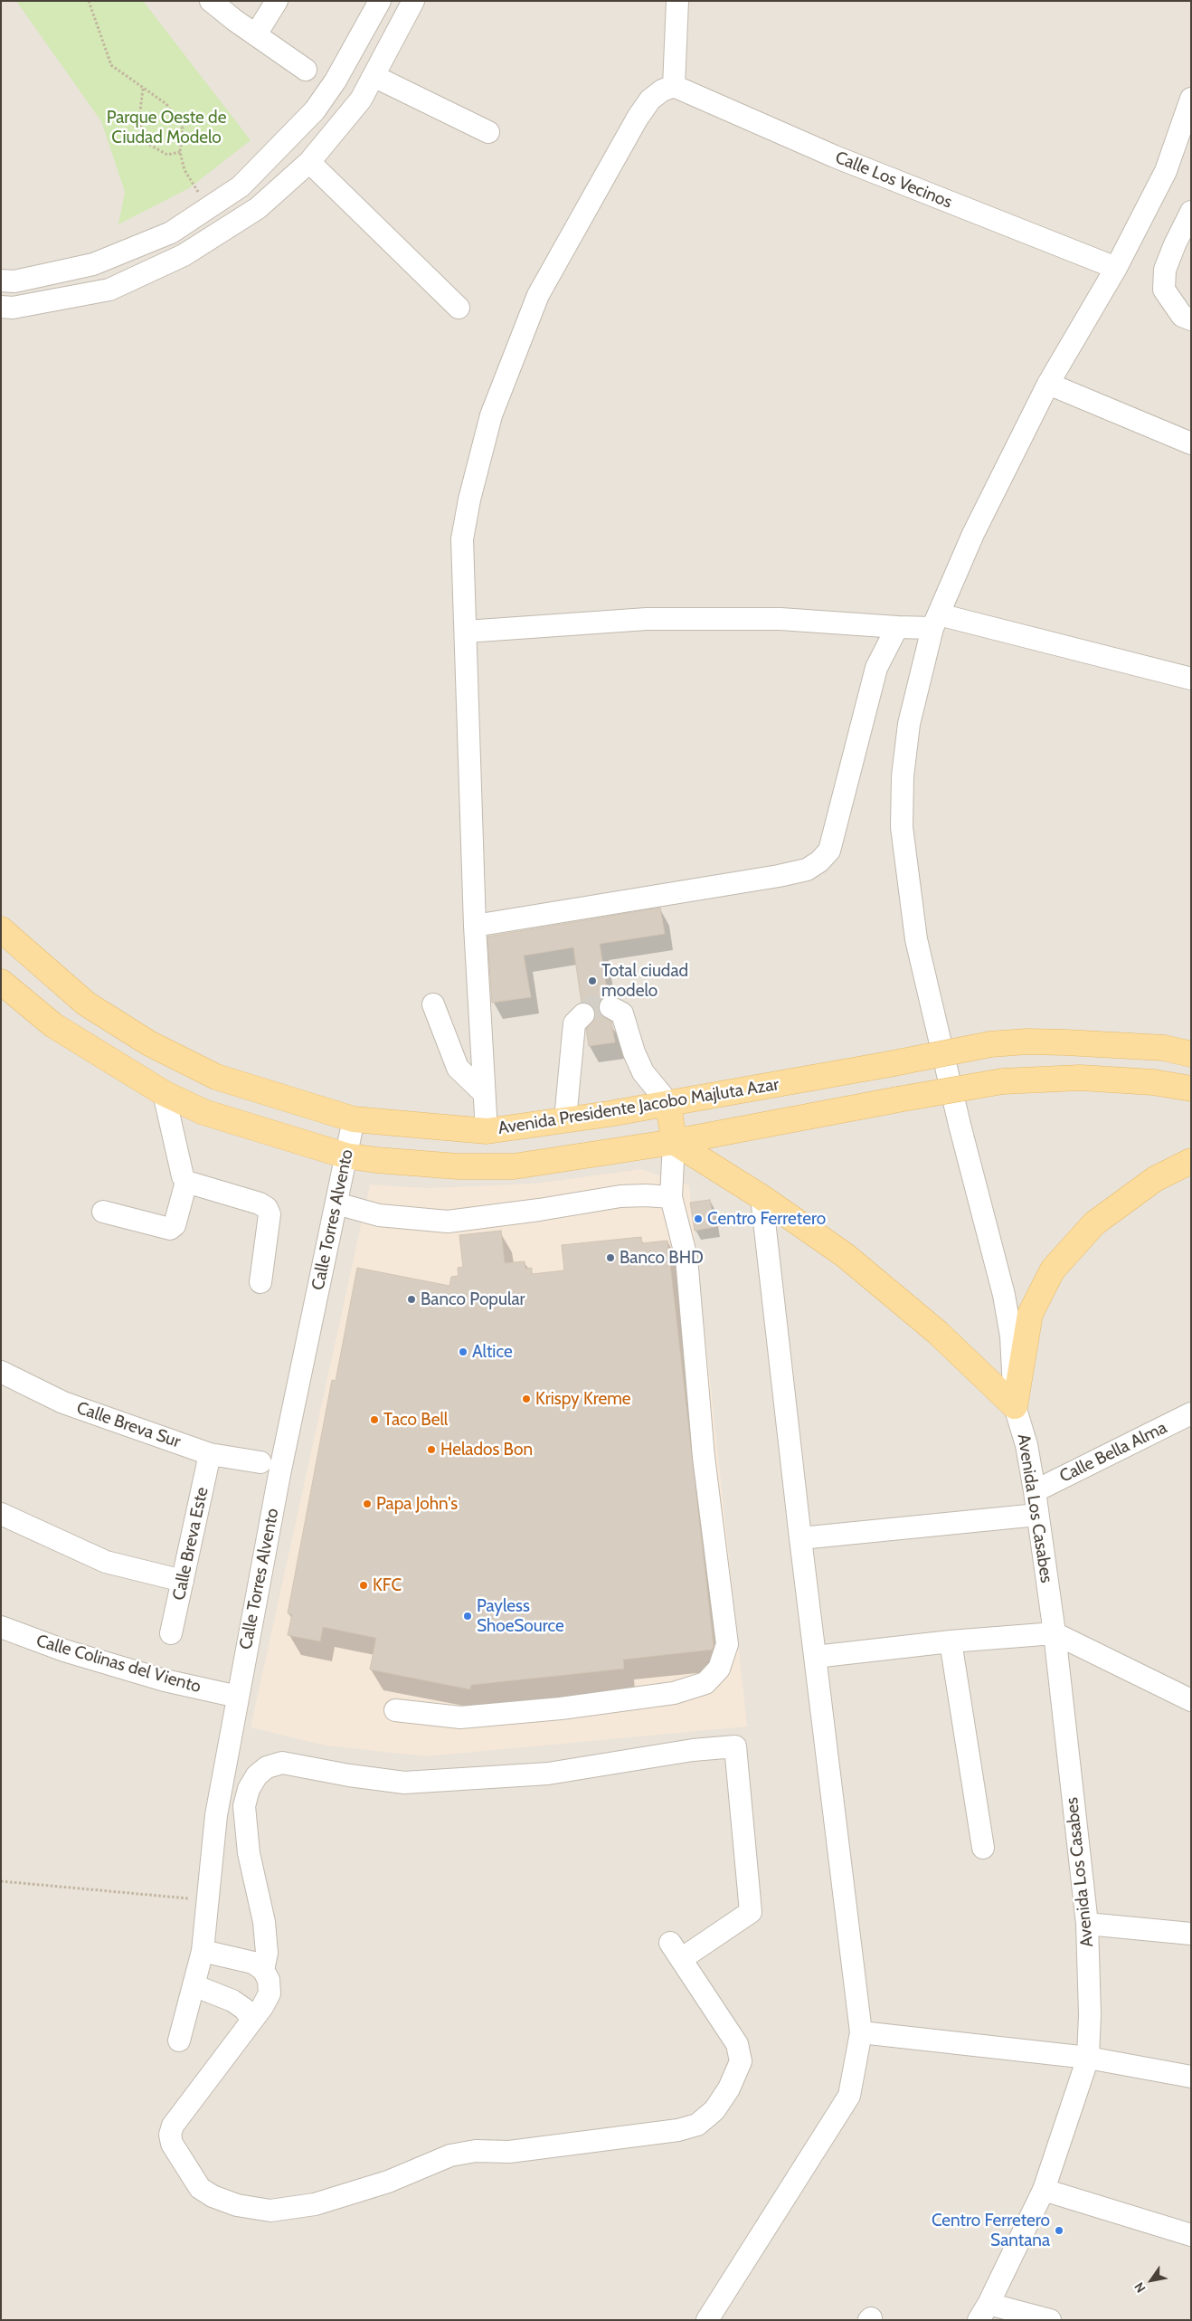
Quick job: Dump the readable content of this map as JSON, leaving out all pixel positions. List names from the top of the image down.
{
  "streets": {
    "main road": ["Avenida Presidente Jacobo Majluta Azar"],
    "street": [
      "Calle Los Vecinos",
      "Calle Torres Alvento",
      "Calle Breva Sur",
      "Calle Bella Alma",
      "Avenida Los Casabes",
      "Calle Breva Este",
      "Calle Colinas del Viento"
    ]
  },
  "crossings": [
    ["Calle Los Vecinos", "Avenida Los Casabes"],
    ["Avenida Presidente Jacobo Majluta Azar", "Calle Torres Alvento"],
    ["Calle Torres Alvento", "Calle Colinas del Viento"],
    ["Calle Breva Sur", "Calle Breva Este"],
    ["Calle Bella Alma", "Avenida Los Casabes"]
  ],
  "parks": ["Parque Oeste de Ciudad Modelo"],
  "places": [
    "Total ciudad modelo",
    "Centro Ferretero",
    "Banco BHD",
    "Banco Popular",
    "Altice",
    "Krispy Kreme",
    "Taco Bell",
    "Helados Bon",
    "Papa John's",
    "KFC",
    "Payless ShoeSource",
    "Centro Ferretero Santana"
  ],
  "north": "bottom left"
}
